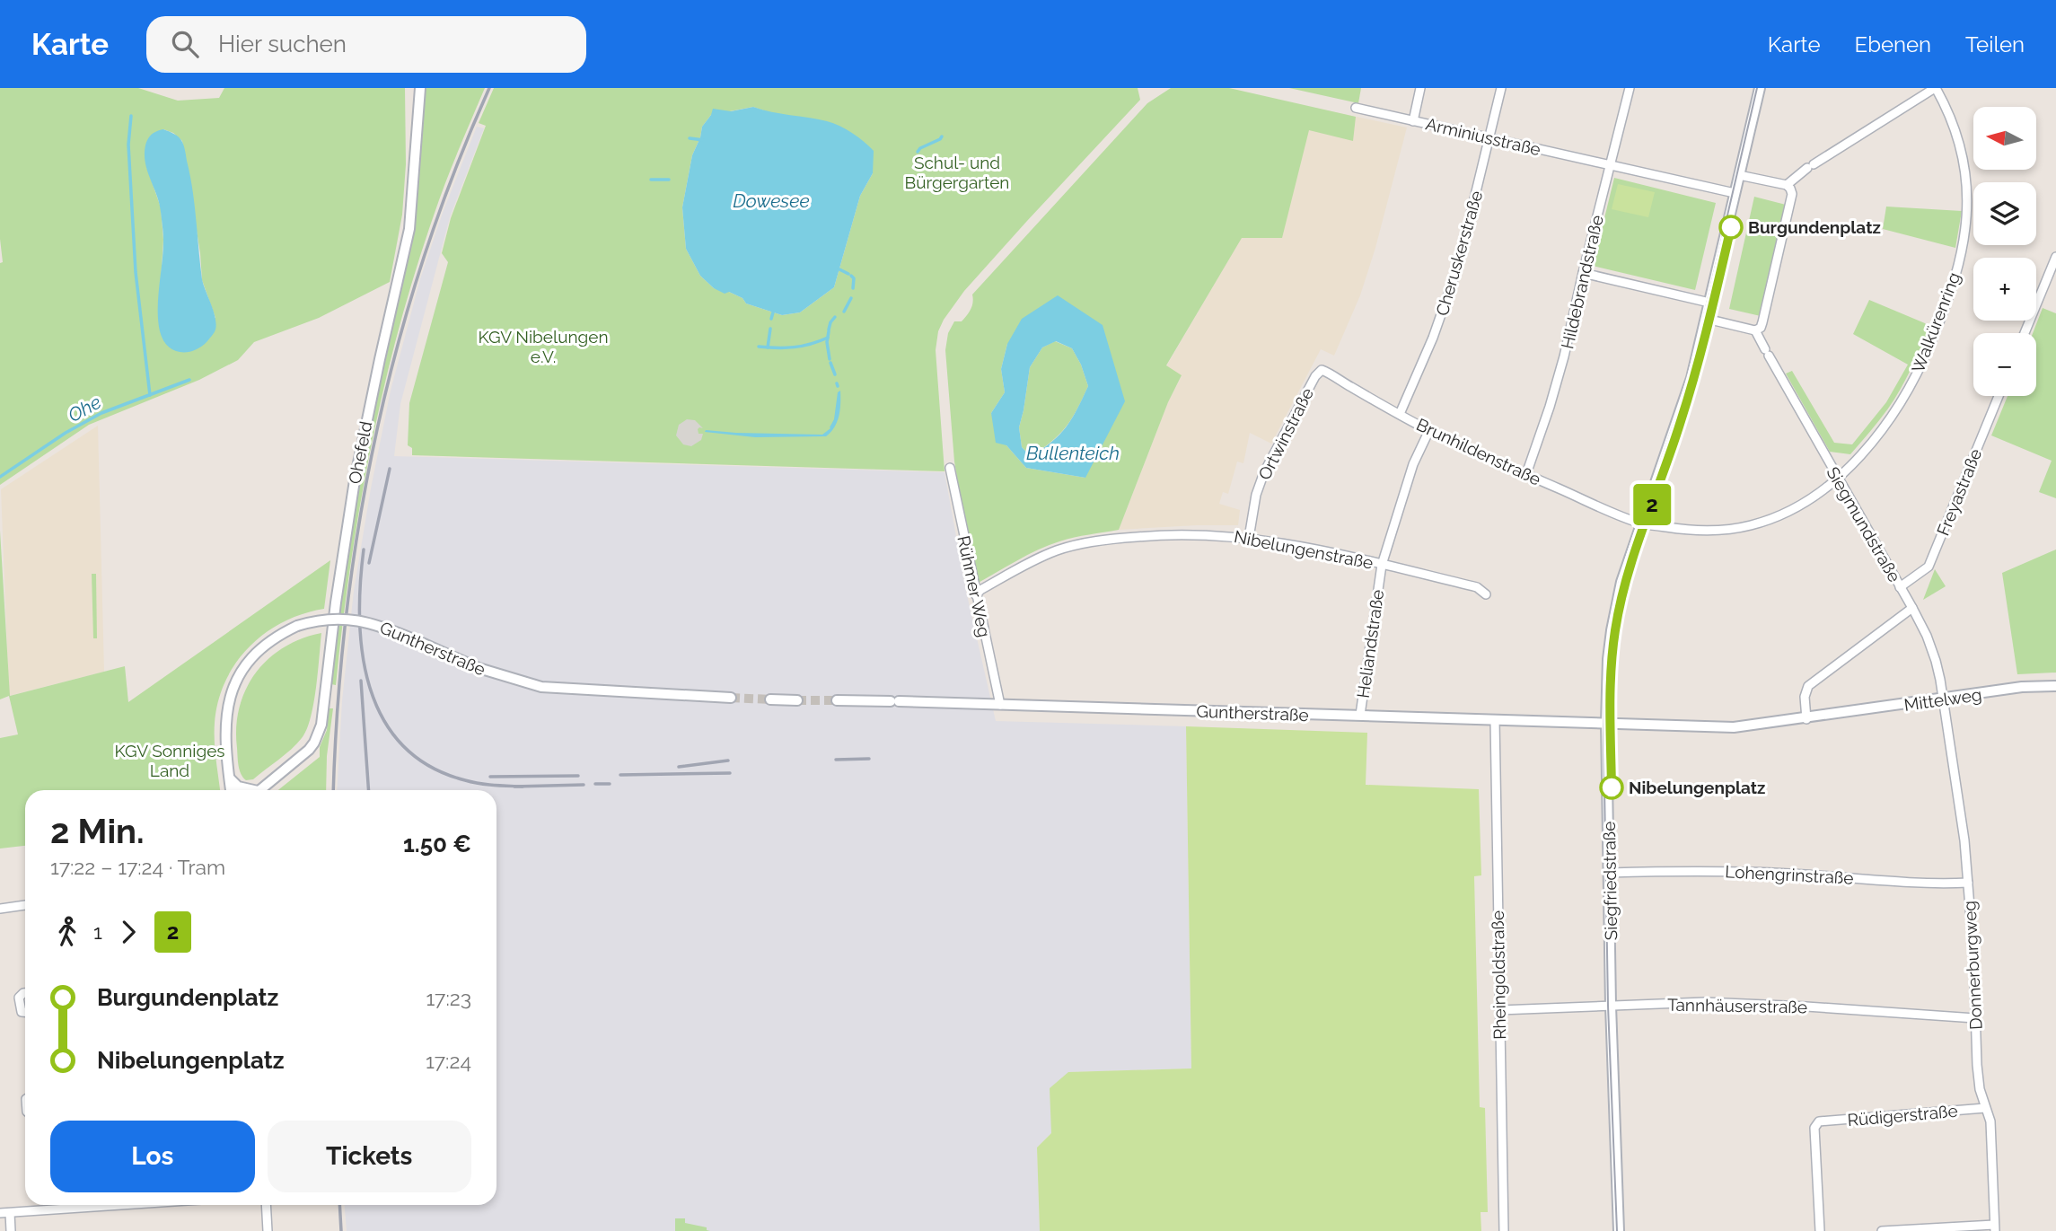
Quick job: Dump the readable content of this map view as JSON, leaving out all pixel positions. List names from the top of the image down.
{
  "streets": {
    "street": [
      "Arminiusstraße",
      "Cheruskerstraße",
      "Hildebrandstraße",
      "Walkürenring",
      "Ortwinstraße",
      "Brunhildenstraße",
      "Ohefeld",
      "Freyastraße",
      "Siegmundstraße",
      "Nibelungenstraße",
      "Rühmer Weg",
      "Heliandstraße",
      "Guntherstraße",
      "Mittelweg",
      "Lohengrinstraße",
      "Siegfriedstraße",
      "Donnerburgweg",
      "Rheingoldstraße",
      "Tannhäuserstraße",
      "Rüdigerstraße"
    ]
  },
  "crossings": [
    ["Arminiusstraße", "Cheruskerstraße"],
    ["Arminiusstraße", "Hildebrandstraße"],
    ["Cheruskerstraße", "Brunhildenstraße"],
    ["Hildebrandstraße", "Brunhildenstraße"],
    ["Walkürenring", "Brunhildenstraße"],
    ["Walkürenring", "Siegmundstraße"],
    ["Walkürenring", "Siegfriedstraße"],
    ["Ortwinstraße", "Brunhildenstraße"],
    ["Ortwinstraße", "Nibelungenstraße"],
    ["Brunhildenstraße", "Heliandstraße"],
    ["Brunhildenstraße", "Siegfriedstraße"],
    ["Freyastraße", "Siegmundstraße"],
    ["Siegmundstraße", "Mittelweg"],
    ["Siegmundstraße", "Donnerburgweg"],
    ["Nibelungenstraße", "Rühmer Weg"],
    ["Nibelungenstraße", "Heliandstraße"],
    ["Rühmer Weg", "Guntherstraße"],
    ["Heliandstraße", "Guntherstraße"],
    ["Guntherstraße", "Siegfriedstraße"],
    ["Guntherstraße", "Rheingoldstraße"],
    ["Mittelweg", "Donnerburgweg"],
    ["Lohengrinstraße", "Siegfriedstraße"],
    ["Lohengrinstraße", "Donnerburgweg"],
    ["Siegfriedstraße", "Tannhäuserstraße"],
    ["Donnerburgweg", "Tannhäuserstraße"],
    ["Donnerburgweg", "Rüdigerstraße"],
    ["Rheingoldstraße", "Tannhäuserstraße"]
  ],
  "water": ["Dowesee", "Ohe", "Bullenteich"],
  "parks": ["Schul- und Bürgergarten", "KGV Nibelungen e.V.", "KGV Sonniges Land"],
  "places": ["Burgundenplatz", "Nibelungenplatz"],
  "lines": ["tram line 2"],
  "north": "left",
  "page": {
    "header": "Karte",
    "search": "Hier suchen",
    "nav": ["Karte", "Ebenen", "Teilen"],
    "on_map": "2",
    "map_buttons": ["+", "−"],
    "heading": ["2 Min.", "17:22 – 17:24 · Tram", "1.50 €"],
    "legs": ["1", "2"],
    "list": [
      {
        "name": "Burgundenplatz",
        "value": "17:23"
      },
      {
        "name": "Nibelungenplatz",
        "value": "17:24"
      }
    ],
    "buttons": ["Los", "Tickets"]
  }
}
